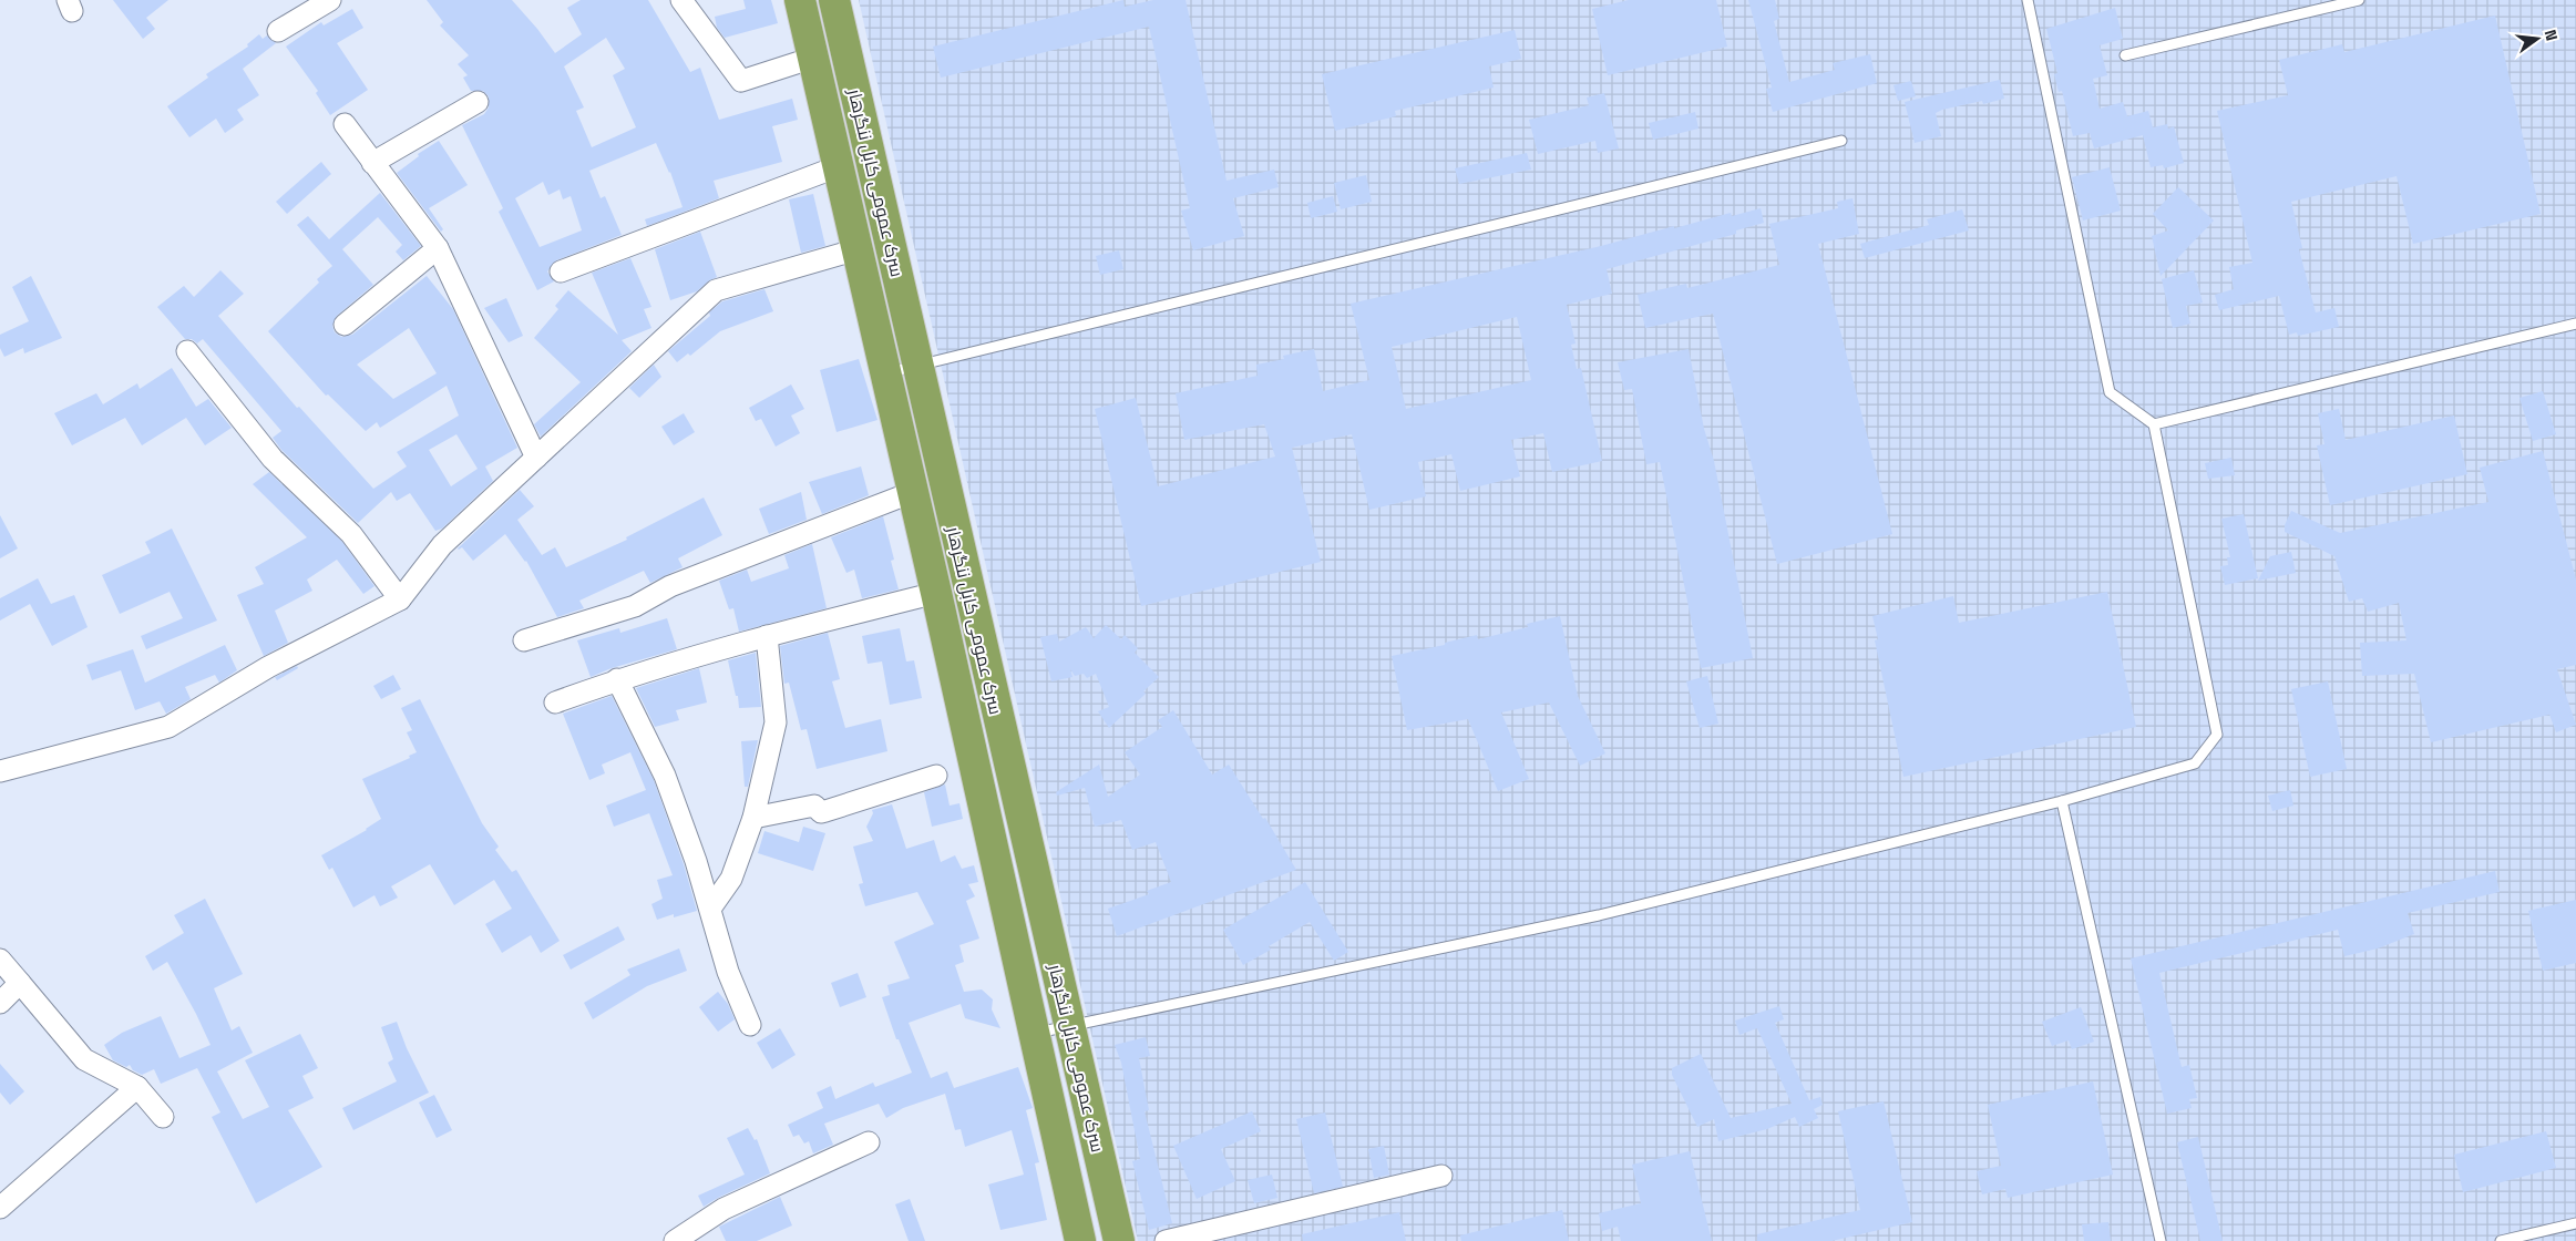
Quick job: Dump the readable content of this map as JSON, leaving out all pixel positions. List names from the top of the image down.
{
  "streets": {
    "highway": ["سرک عمومی کابل ننگرهار"]
  },
  "north": "right"
}
